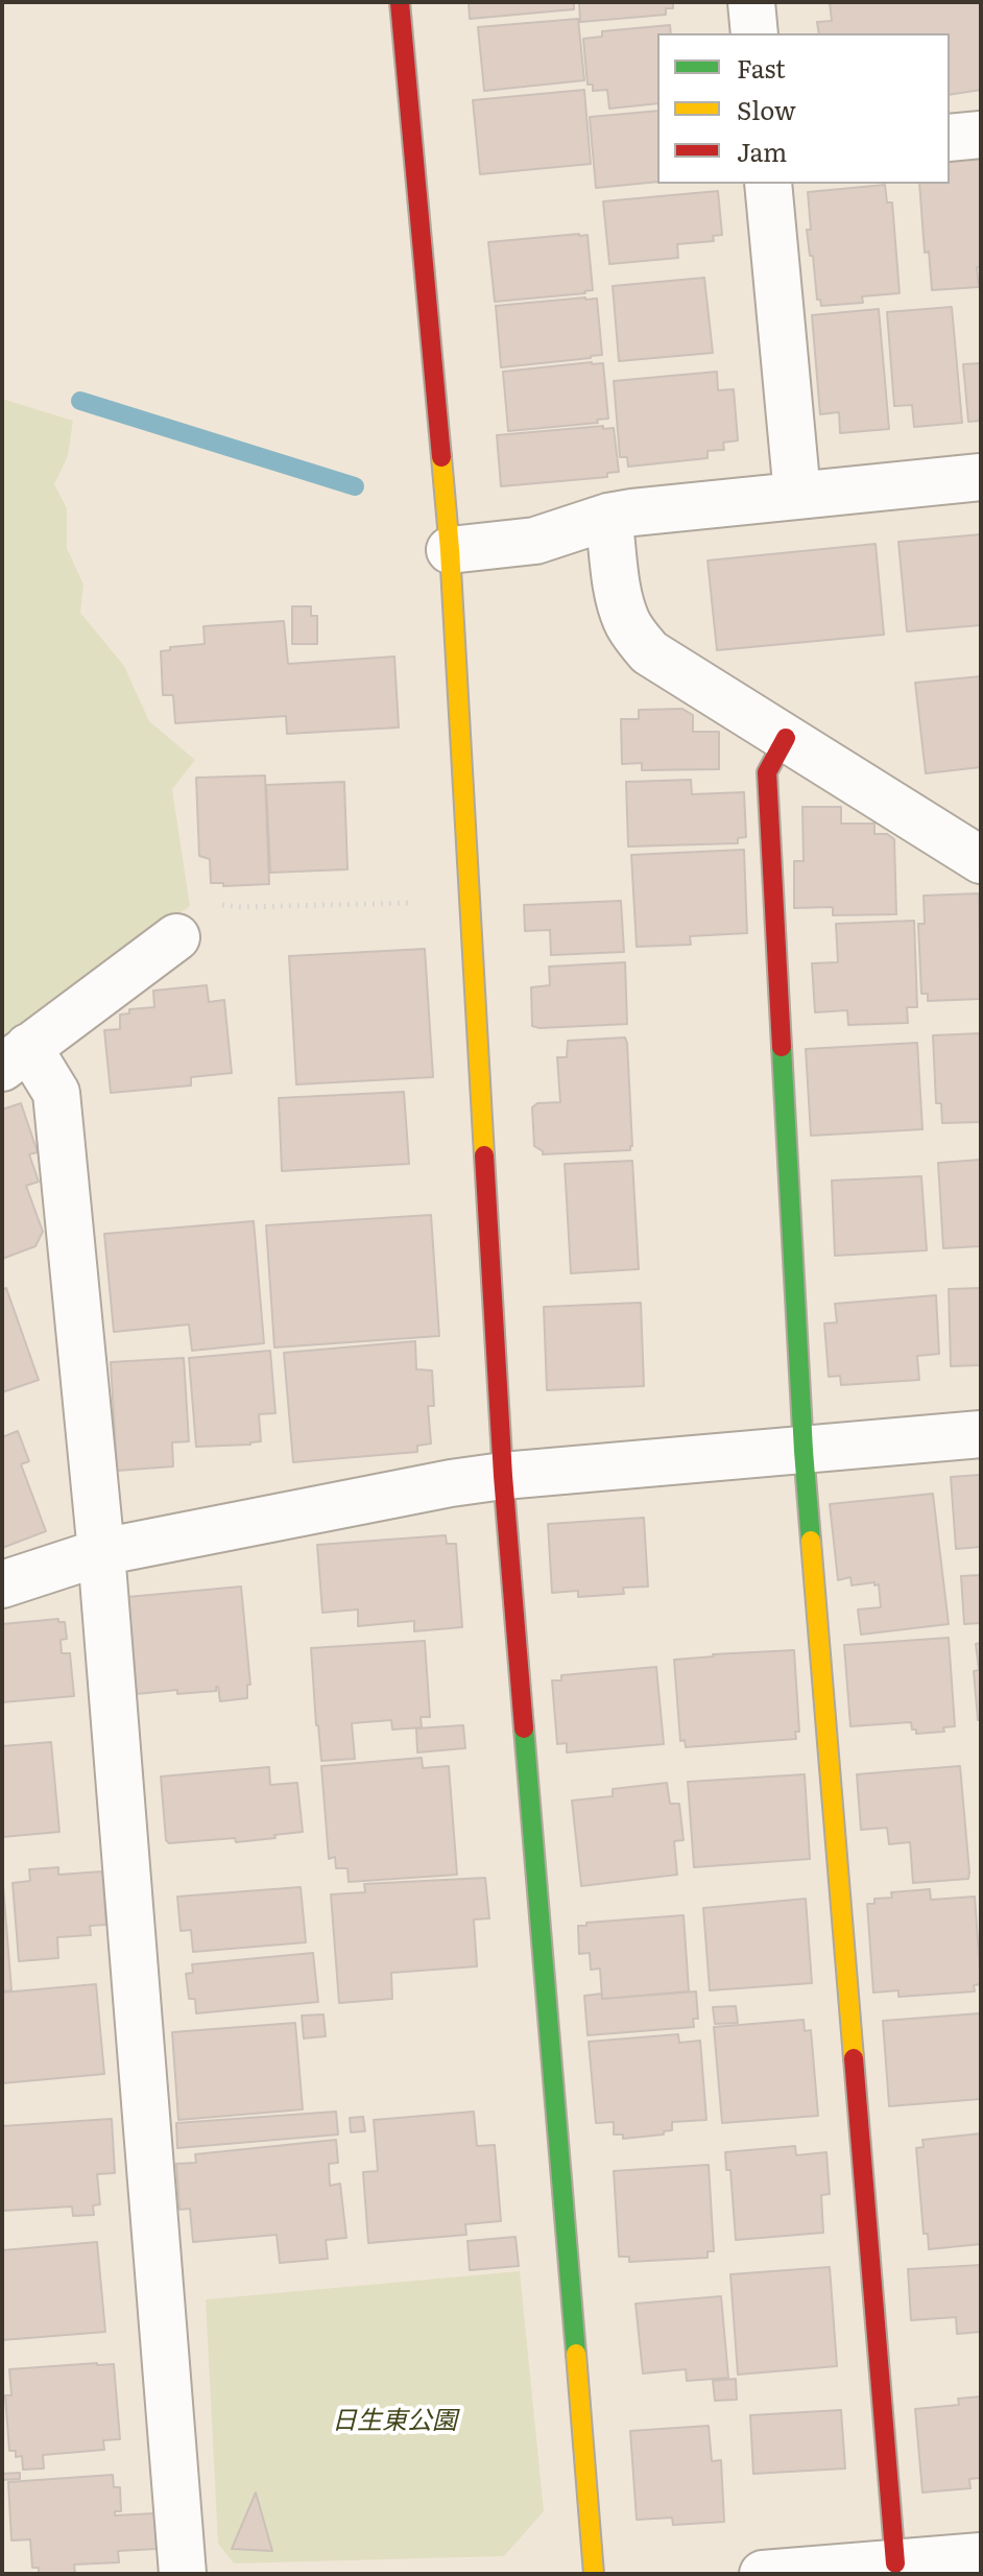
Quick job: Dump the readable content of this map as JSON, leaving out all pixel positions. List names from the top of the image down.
{
  "parks": ["日生東公園"],
  "legend": ["Fast", "Slow", "Jam"]
}
